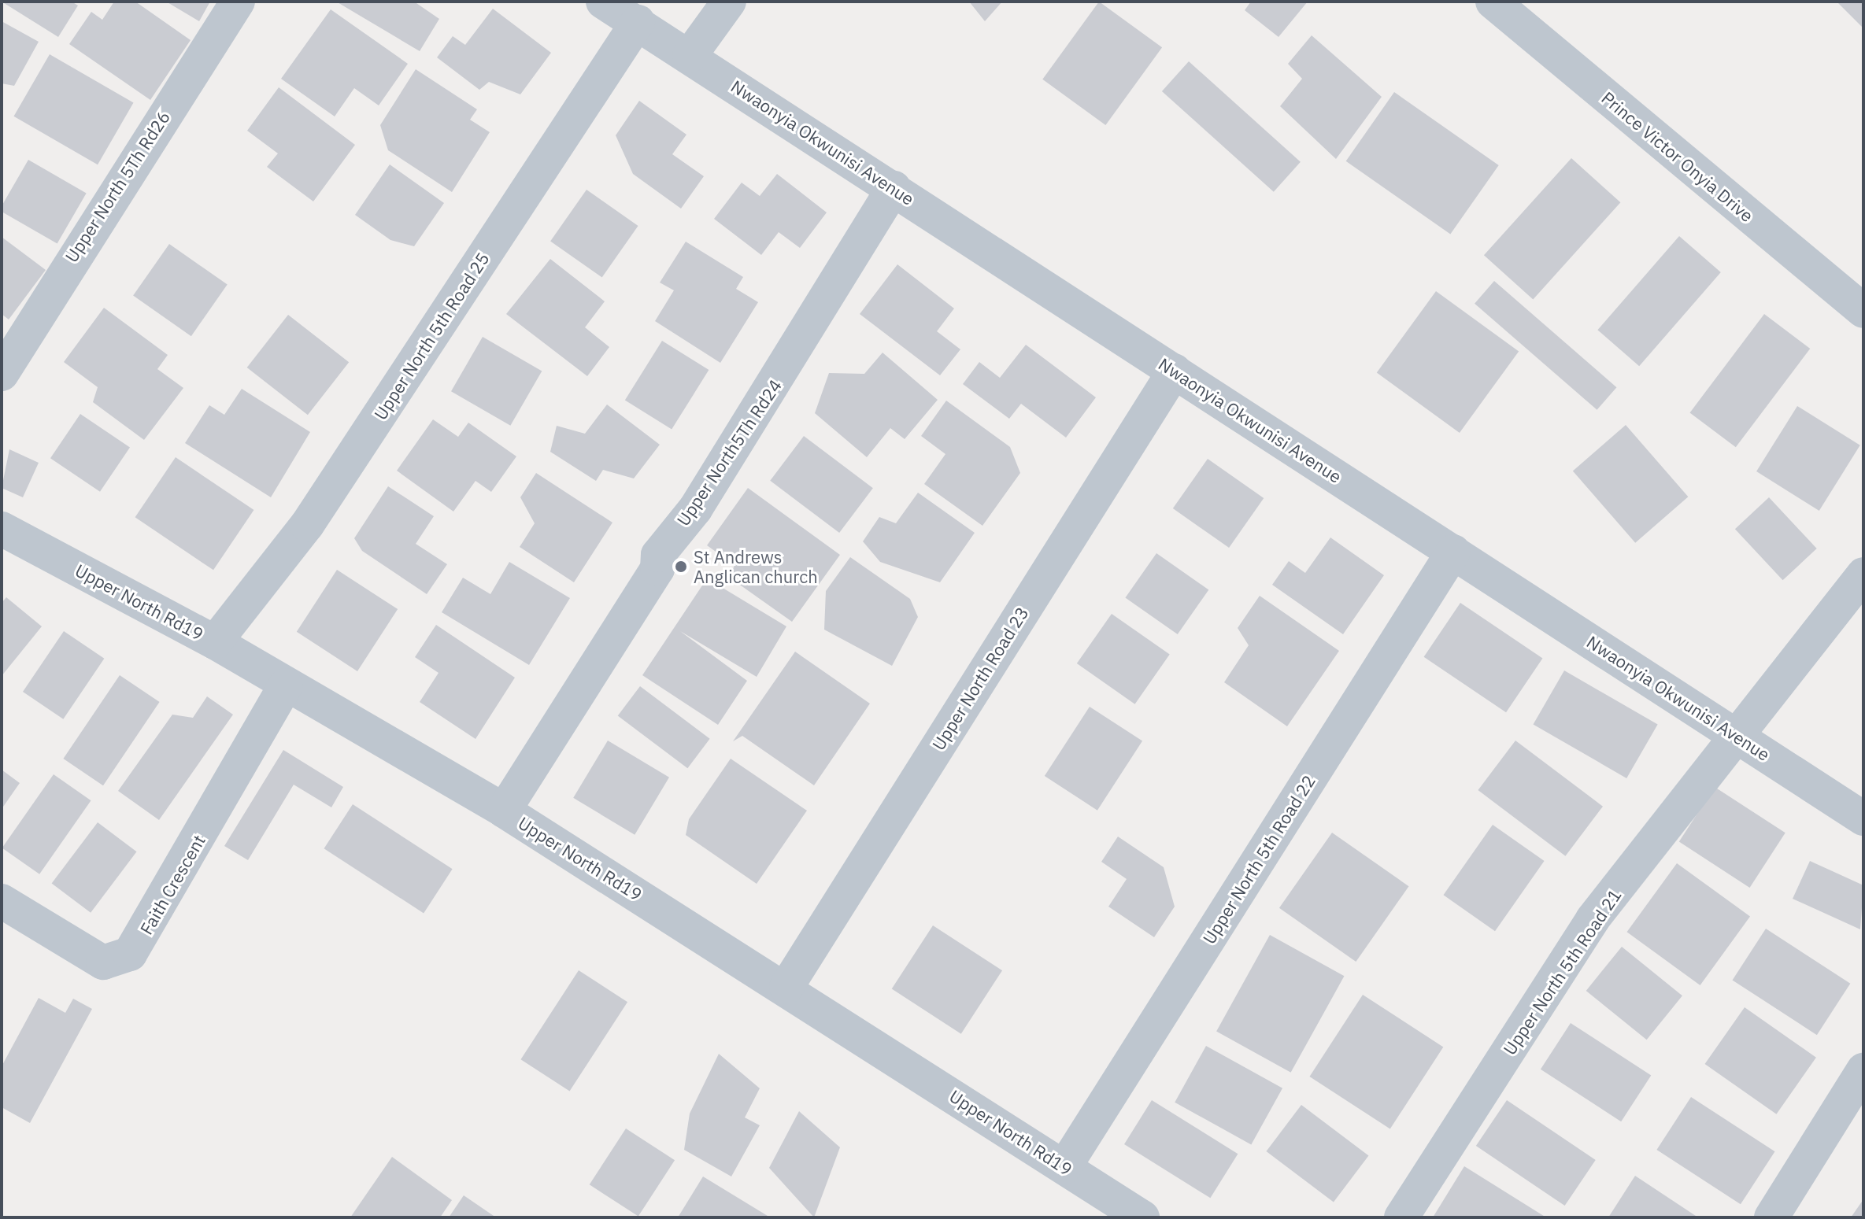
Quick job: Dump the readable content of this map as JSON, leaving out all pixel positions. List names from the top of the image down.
{
  "streets": {
    "street": [
      "Nwaonyia Okwunisi Avenue",
      "Prince Victor Onyia Drive",
      "Upper North 5Th Rd26",
      "Upper North 5th Road 25",
      "Upper North5Th Rd24",
      "Upper North Rd19",
      "Upper North Road 23",
      "Upper North 5th Road 22",
      "Faith Crescent",
      "Upper North 5th Road 21"
    ]
  },
  "crossings": [
    ["Nwaonyia Okwunisi Avenue", "Upper North 5th Road 25"],
    ["Nwaonyia Okwunisi Avenue", "Upper North5Th Rd24"],
    ["Nwaonyia Okwunisi Avenue", "Upper North Road 23"],
    ["Nwaonyia Okwunisi Avenue", "Upper North 5th Road 22"],
    ["Nwaonyia Okwunisi Avenue", "Upper North 5th Road 21"],
    ["Upper North 5th Road 25", "Upper North Rd19"],
    ["Upper North5Th Rd24", "Upper North Rd19"],
    ["Upper North Rd19", "Upper North Road 23"],
    ["Upper North Rd19", "Upper North 5th Road 22"],
    ["Upper North Rd19", "Faith Crescent"]
  ],
  "places": ["St Andrews Anglican church"]
}
